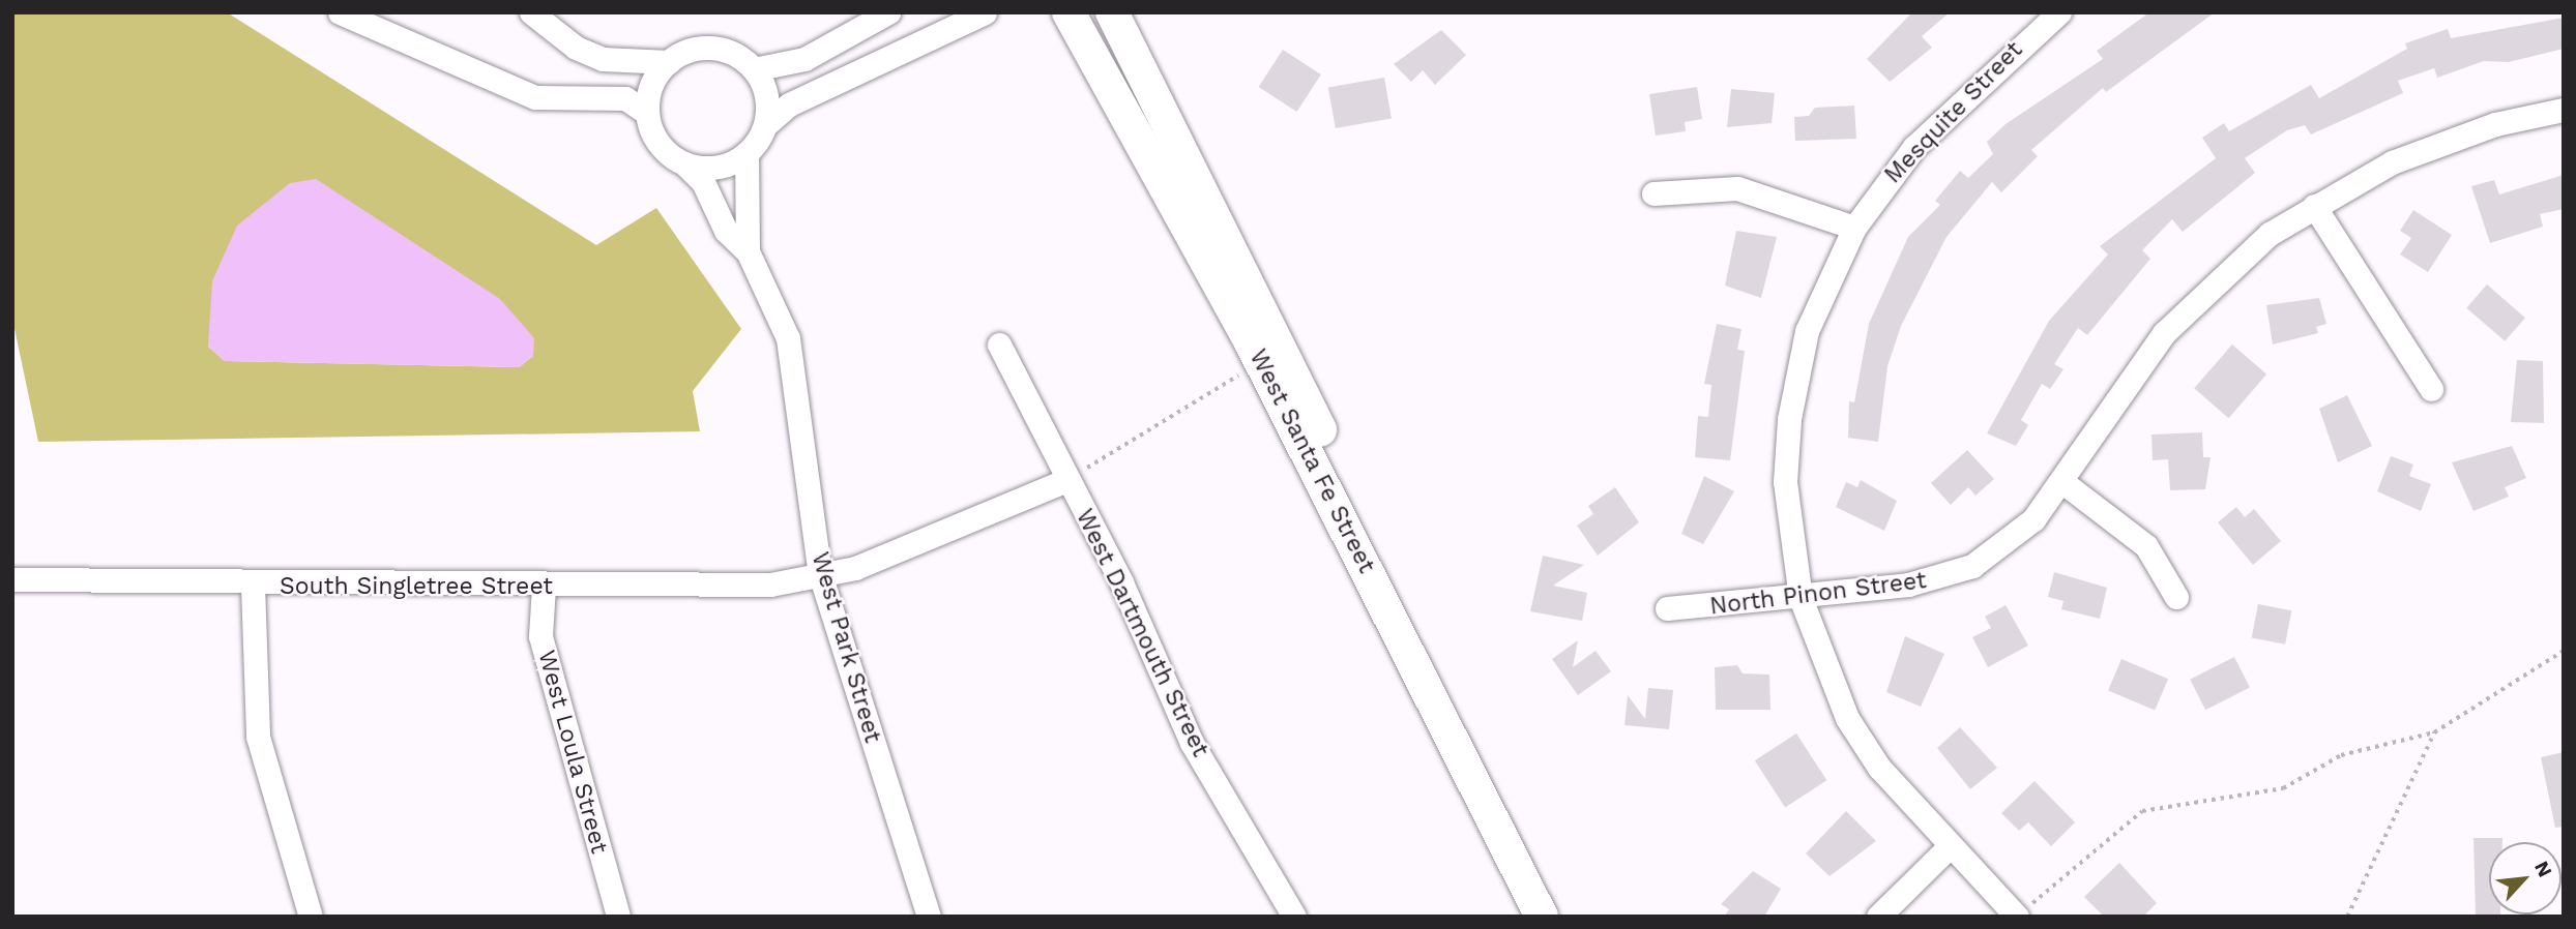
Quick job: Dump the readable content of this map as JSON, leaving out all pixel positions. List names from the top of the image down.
{
  "streets": {
    "street": [
      "Mesquite Street",
      "West Santa Fe Street",
      "South Singletree Street",
      "North Pinon Street",
      "West Dartmouth Street",
      "West Park Street",
      "West Loula Street"
    ]
  },
  "crossings": [
    ["Mesquite Street", "North Pinon Street"],
    ["South Singletree Street", "West Dartmouth Street"],
    ["South Singletree Street", "West Park Street"],
    ["South Singletree Street", "West Loula Street"]
  ],
  "north": "top right"
}
